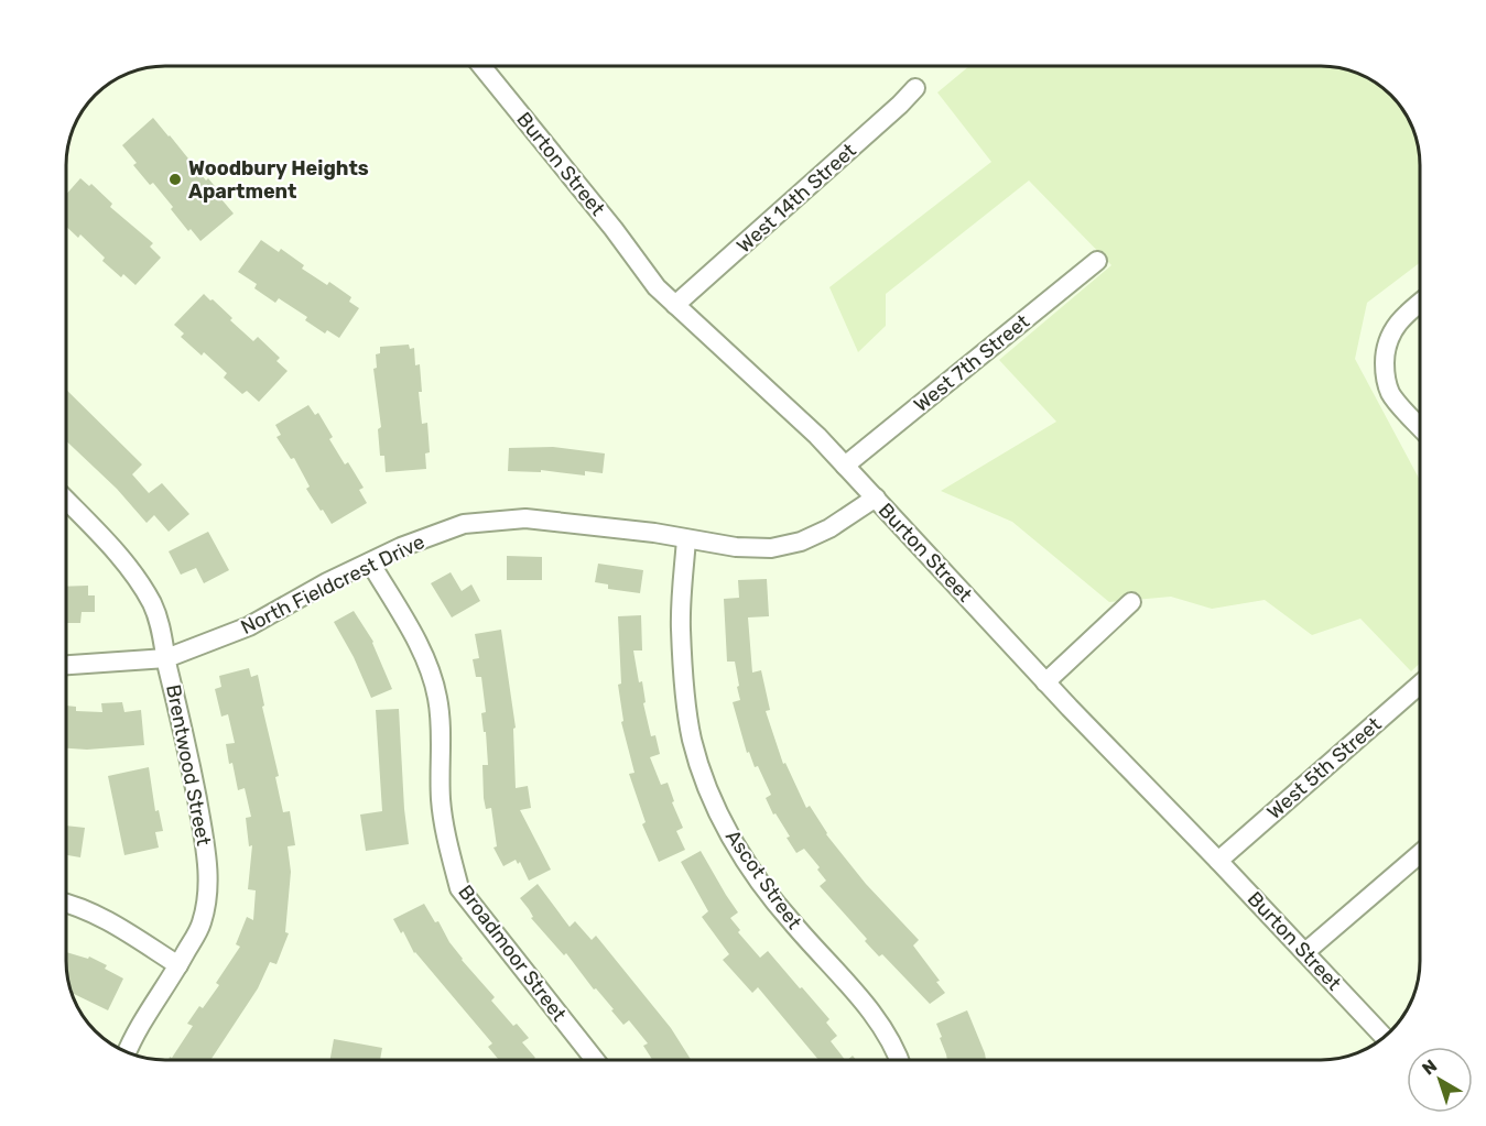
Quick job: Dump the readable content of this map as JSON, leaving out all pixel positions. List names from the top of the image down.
{
  "streets": {
    "street": [
      "Burton Street",
      "West 14th Street",
      "West 7th Street",
      "North Fieldcrest Drive",
      "Brentwood Street",
      "West 5th Street",
      "Ascot Street",
      "Broadmoor Street"
    ]
  },
  "crossings": [
    ["Burton Street", "West 14th Street"],
    ["Burton Street", "West 7th Street"],
    ["Burton Street", "North Fieldcrest Drive"],
    ["Burton Street", "West 5th Street"],
    ["North Fieldcrest Drive", "Brentwood Street"],
    ["North Fieldcrest Drive", "Ascot Street"],
    ["North Fieldcrest Drive", "Broadmoor Street"]
  ],
  "places": ["Woodbury Heights Apartment"],
  "north": "top left"
}
